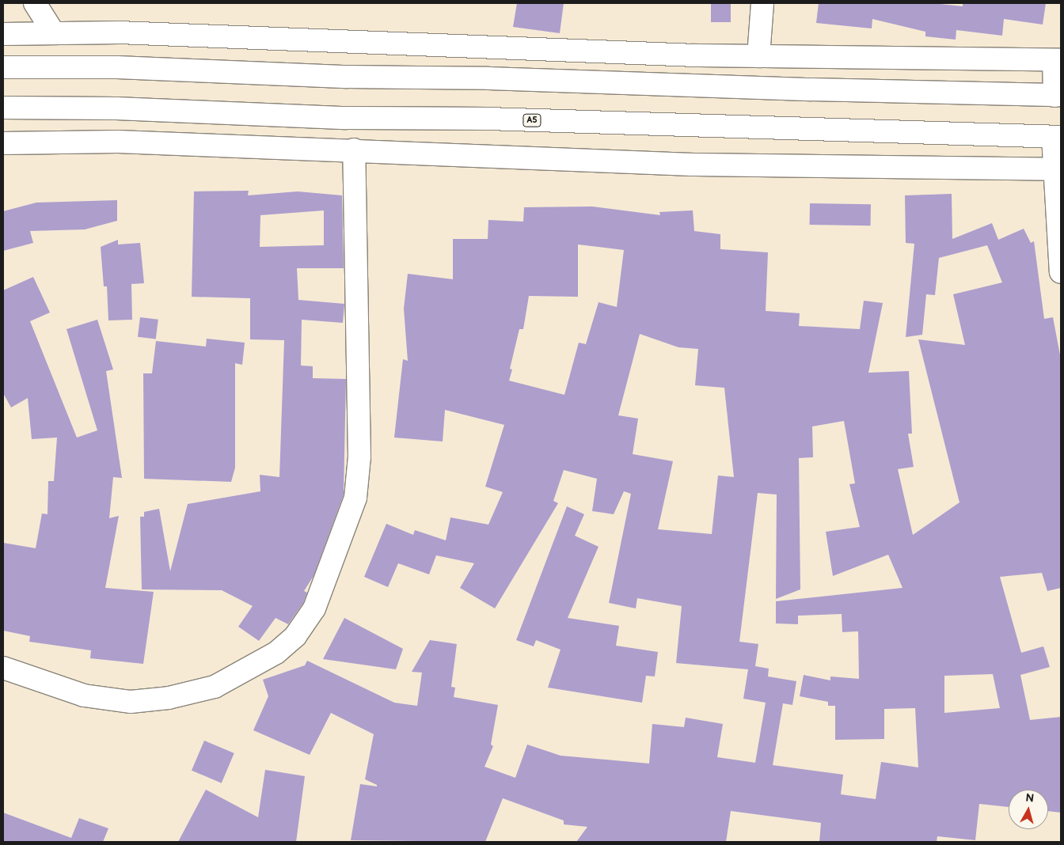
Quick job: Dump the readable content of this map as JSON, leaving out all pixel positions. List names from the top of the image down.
{
  "streets": {
    "main road": ["A5"]
  },
  "north": "top"
}
